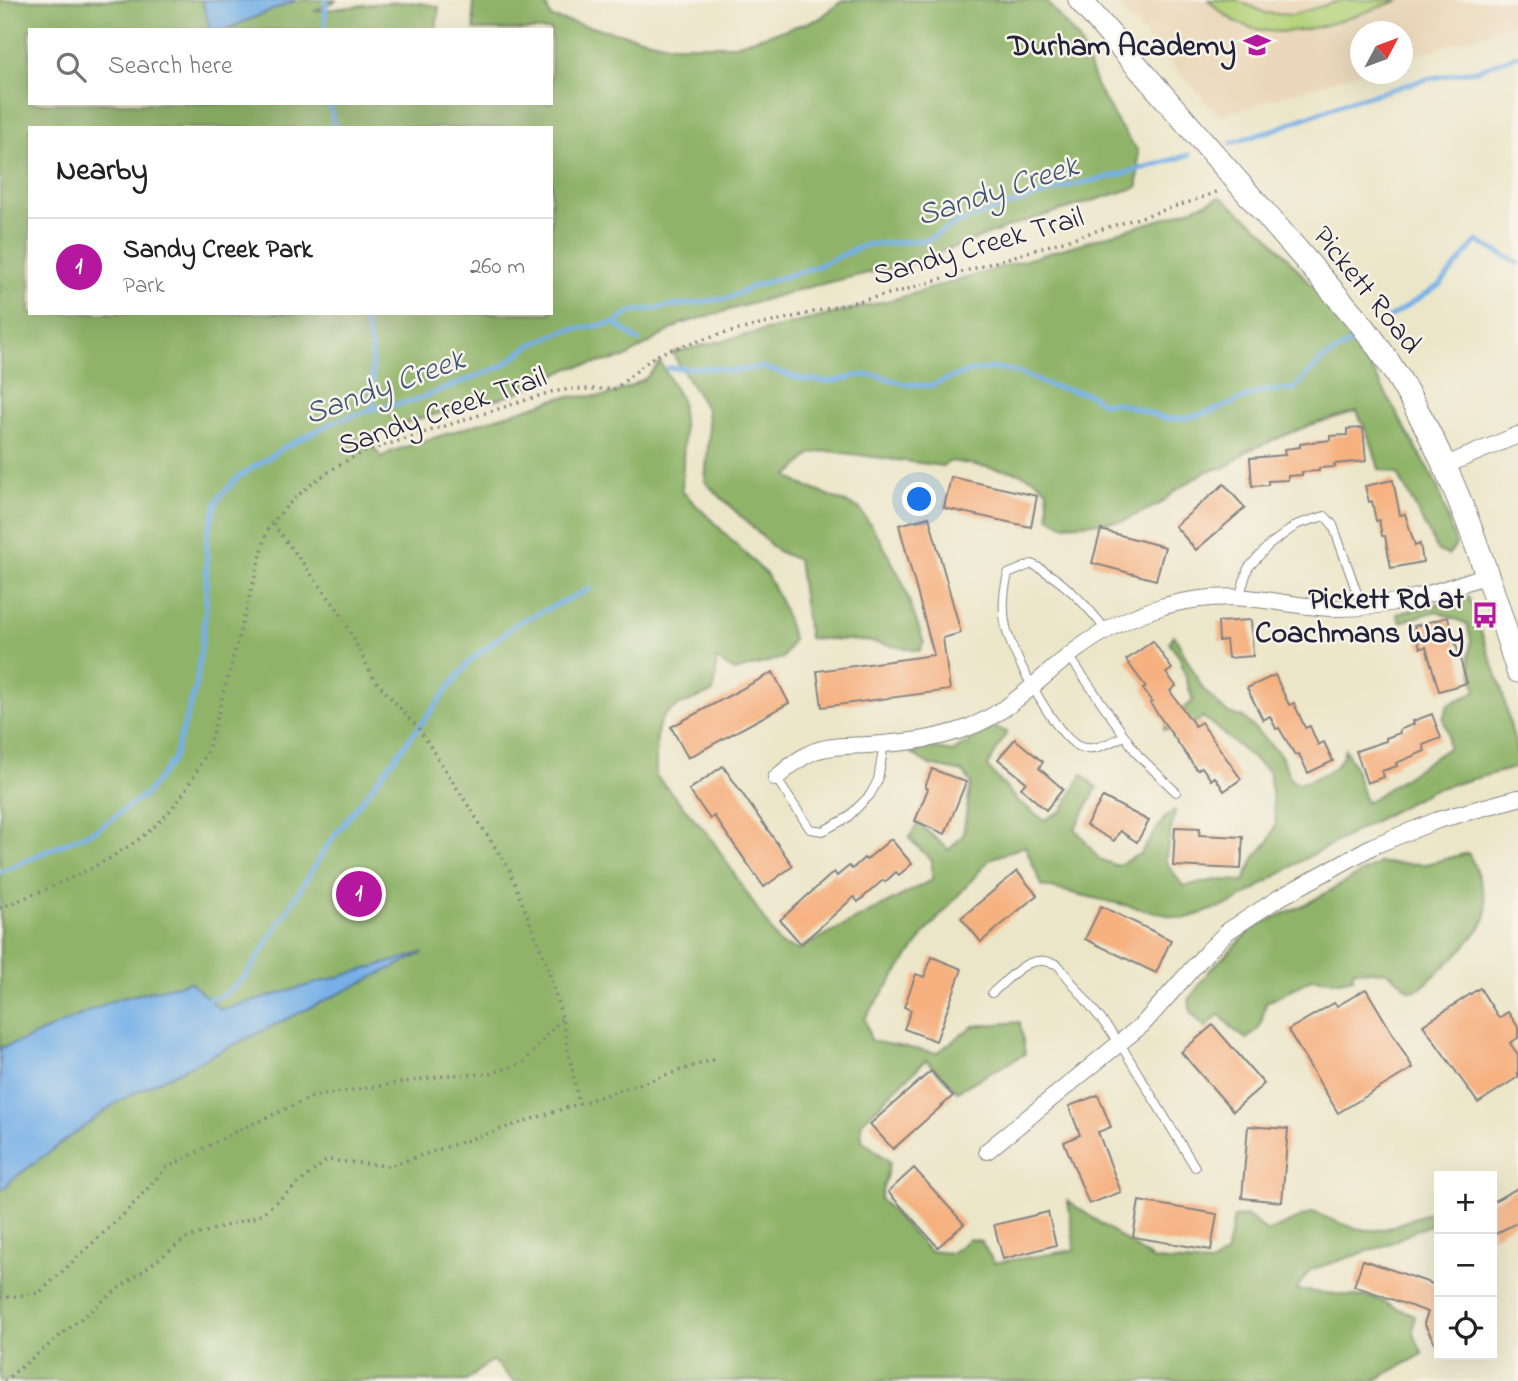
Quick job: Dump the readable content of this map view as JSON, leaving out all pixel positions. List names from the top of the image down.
{
  "streets": {
    "street": ["Pickett Road"],
    "path": ["Sandy Creek Trail"]
  },
  "crossings": [
    ["Sandy Creek Trail", "Pickett Road"]
  ],
  "water": ["Sandy Creek"],
  "places": {
    "school or university": ["Durham Academy"],
    "bus stop": ["Pickett Rd at Coachmans Way"]
  },
  "north": "top right",
  "page": {
    "search": "Search here",
    "heading": "Nearby",
    "list": [
      {
        "mark": "1",
        "name": "Sandy Creek Park",
        "note": "Park",
        "value": "260 m"
      }
    ],
    "pins": "1",
    "map_buttons": ["+", "−"]
  }
}
